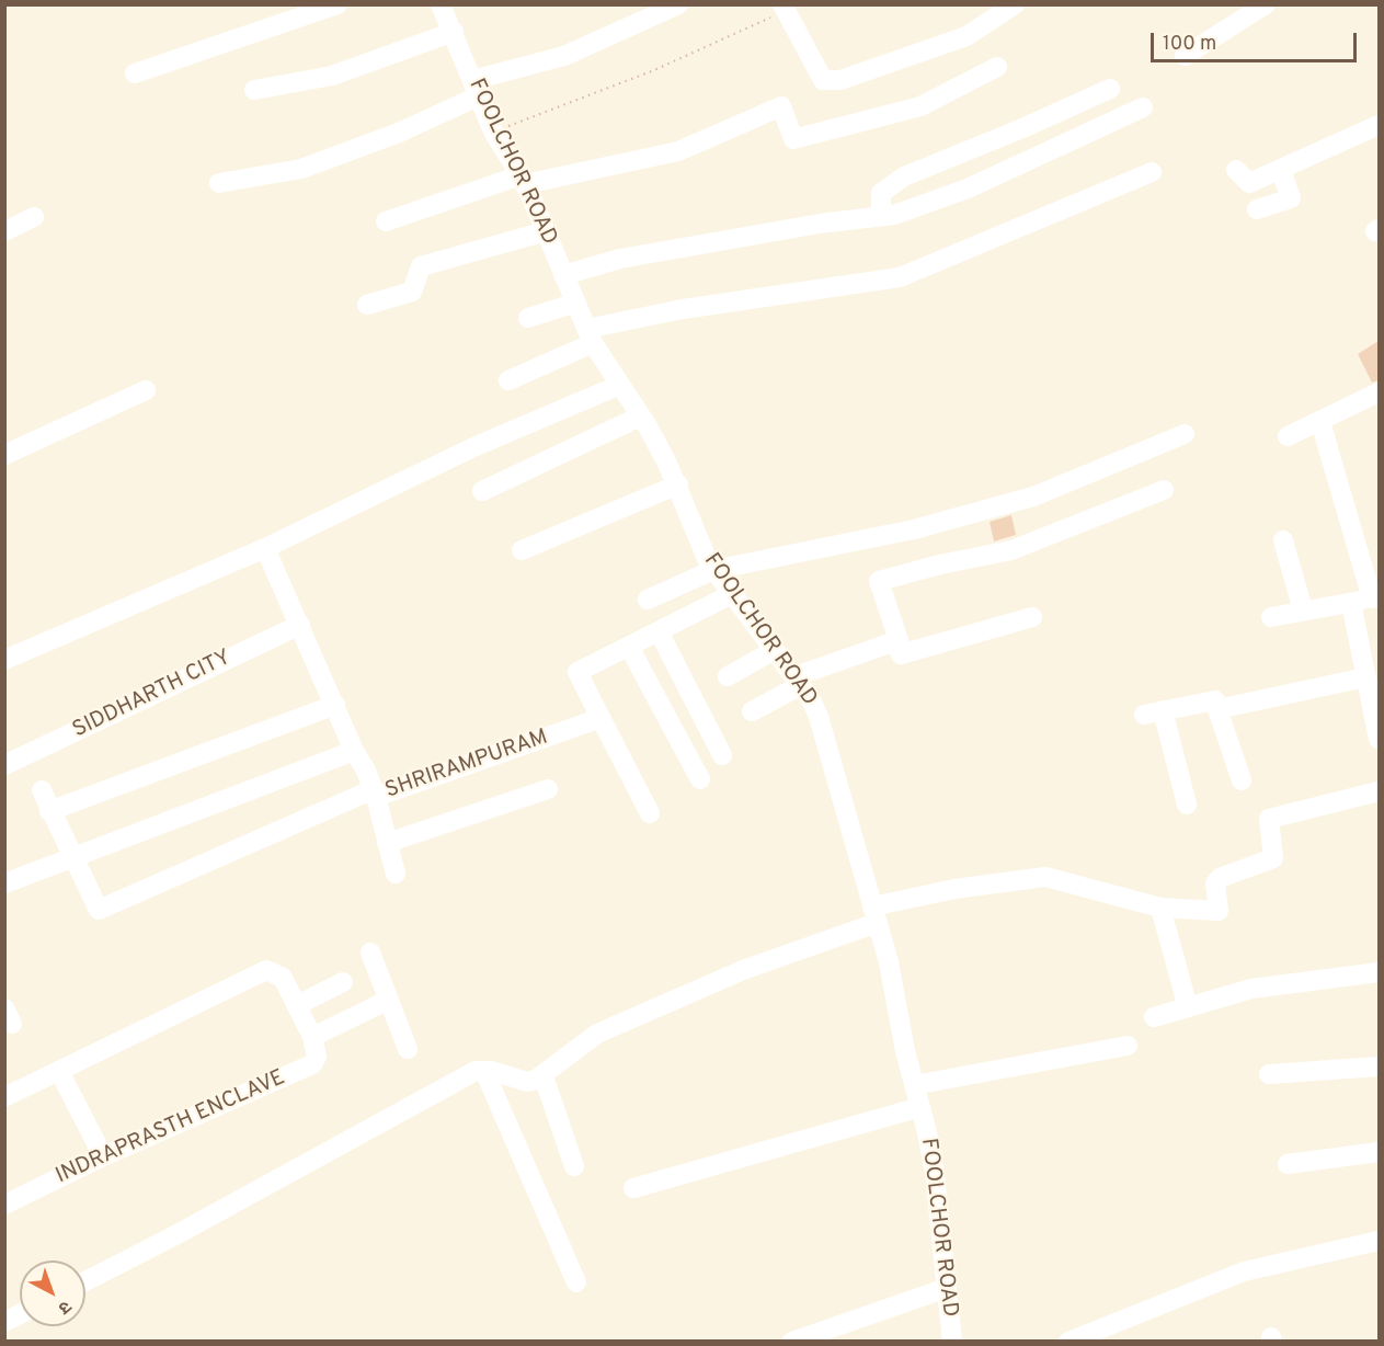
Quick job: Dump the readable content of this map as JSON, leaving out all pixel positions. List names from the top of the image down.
{
  "streets": {
    "street": [
      "FOOLCHOR ROAD",
      "SIDDHARTH CITY",
      "SHRIRAMPURAM",
      "INDRAPRASTH ENCLAVE"
    ]
  },
  "crossings": [
    ["SIDDHARTH CITY", "SHRIRAMPURAM"]
  ],
  "scale_bar": "100 m",
  "north": "bottom right"
}
